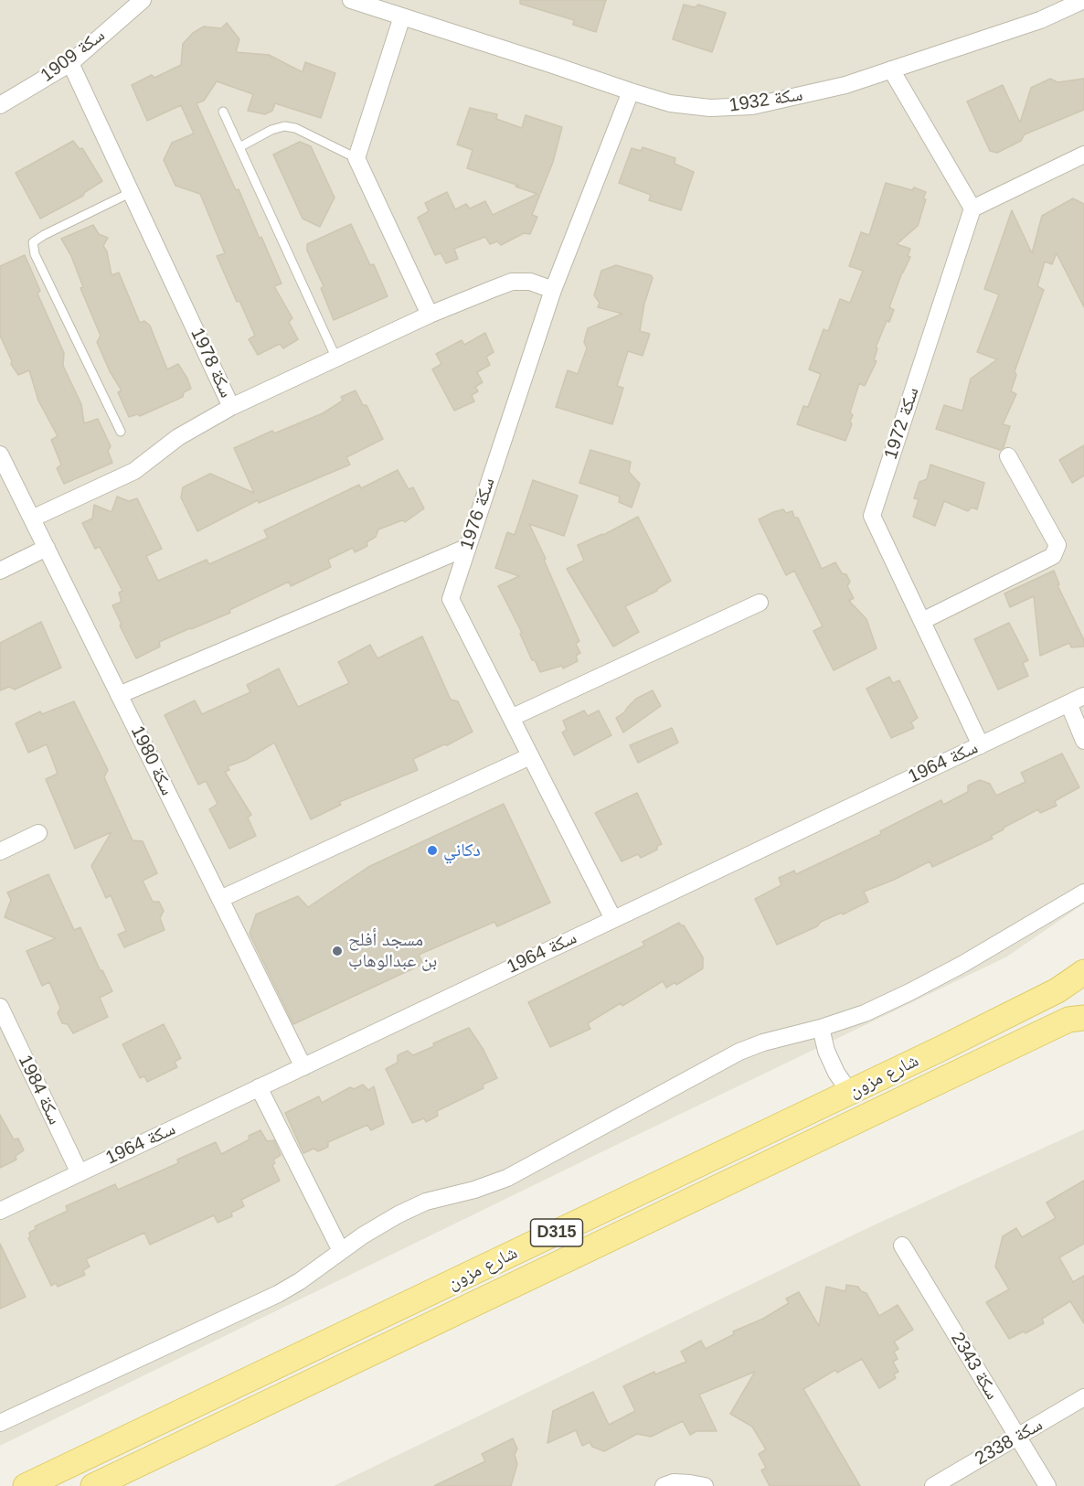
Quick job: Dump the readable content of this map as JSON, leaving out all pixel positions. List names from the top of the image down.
{
  "streets": {
    "main road": ["شارع مزون", "D315"],
    "street": [
      "سكة 1909",
      "سكة 1932",
      "سكة 1978",
      "سكة 1972",
      "سكة 1976",
      "سكة 1980",
      "سكة 1964",
      "سكة 1984",
      "سكة 2343",
      "سكة 2338"
    ]
  },
  "crossings": [
    ["سكة 1909", "سكة 1978"],
    ["سكة 1932", "سكة 1976"],
    ["سكة 1978", "سكة 1976"],
    ["سكة 1972", "سكة 1964"],
    ["سكة 1976", "سكة 1964"],
    ["سكة 1980", "سكة 1964"],
    ["سكة 1964", "سكة 1984"],
    ["سكة 2343", "سكة 2338"]
  ],
  "places": ["دكاني", "مسجد أفلح بن عبدالوهاب"]
}
